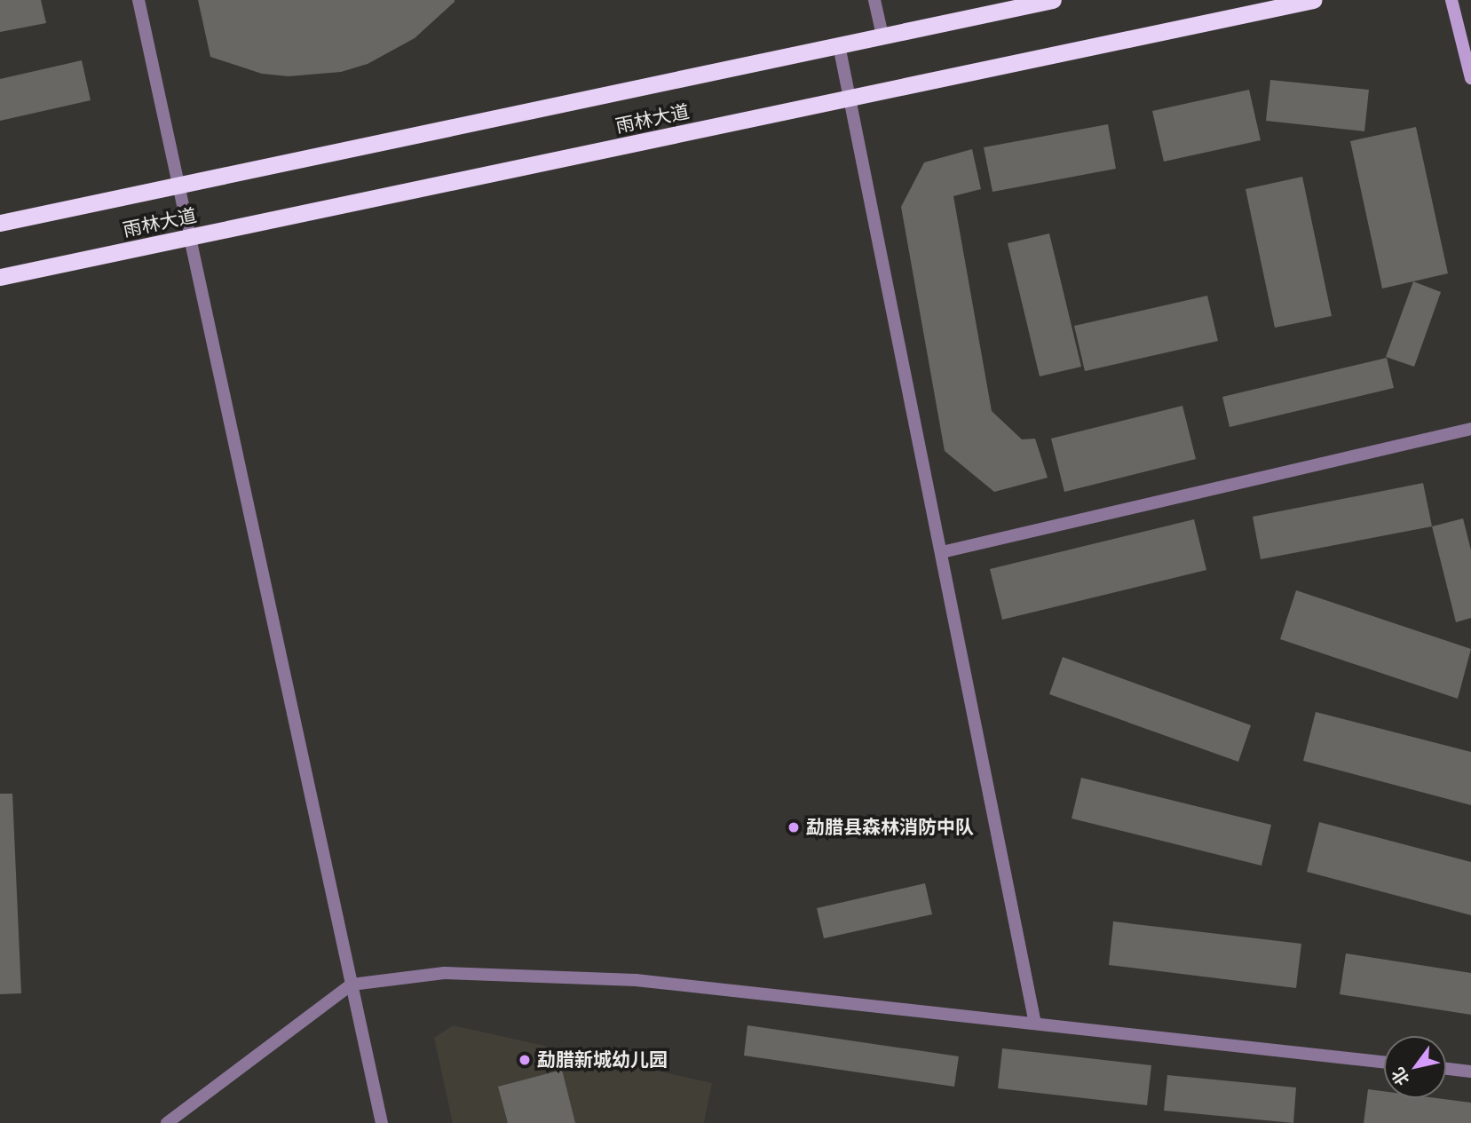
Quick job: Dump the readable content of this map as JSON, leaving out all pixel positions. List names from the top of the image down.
{
  "streets": {
    "highway": ["雨林大道"]
  },
  "places": ["勐腊县森林消防中队", "勐腊新城幼儿园"],
  "north": "bottom left"
}
